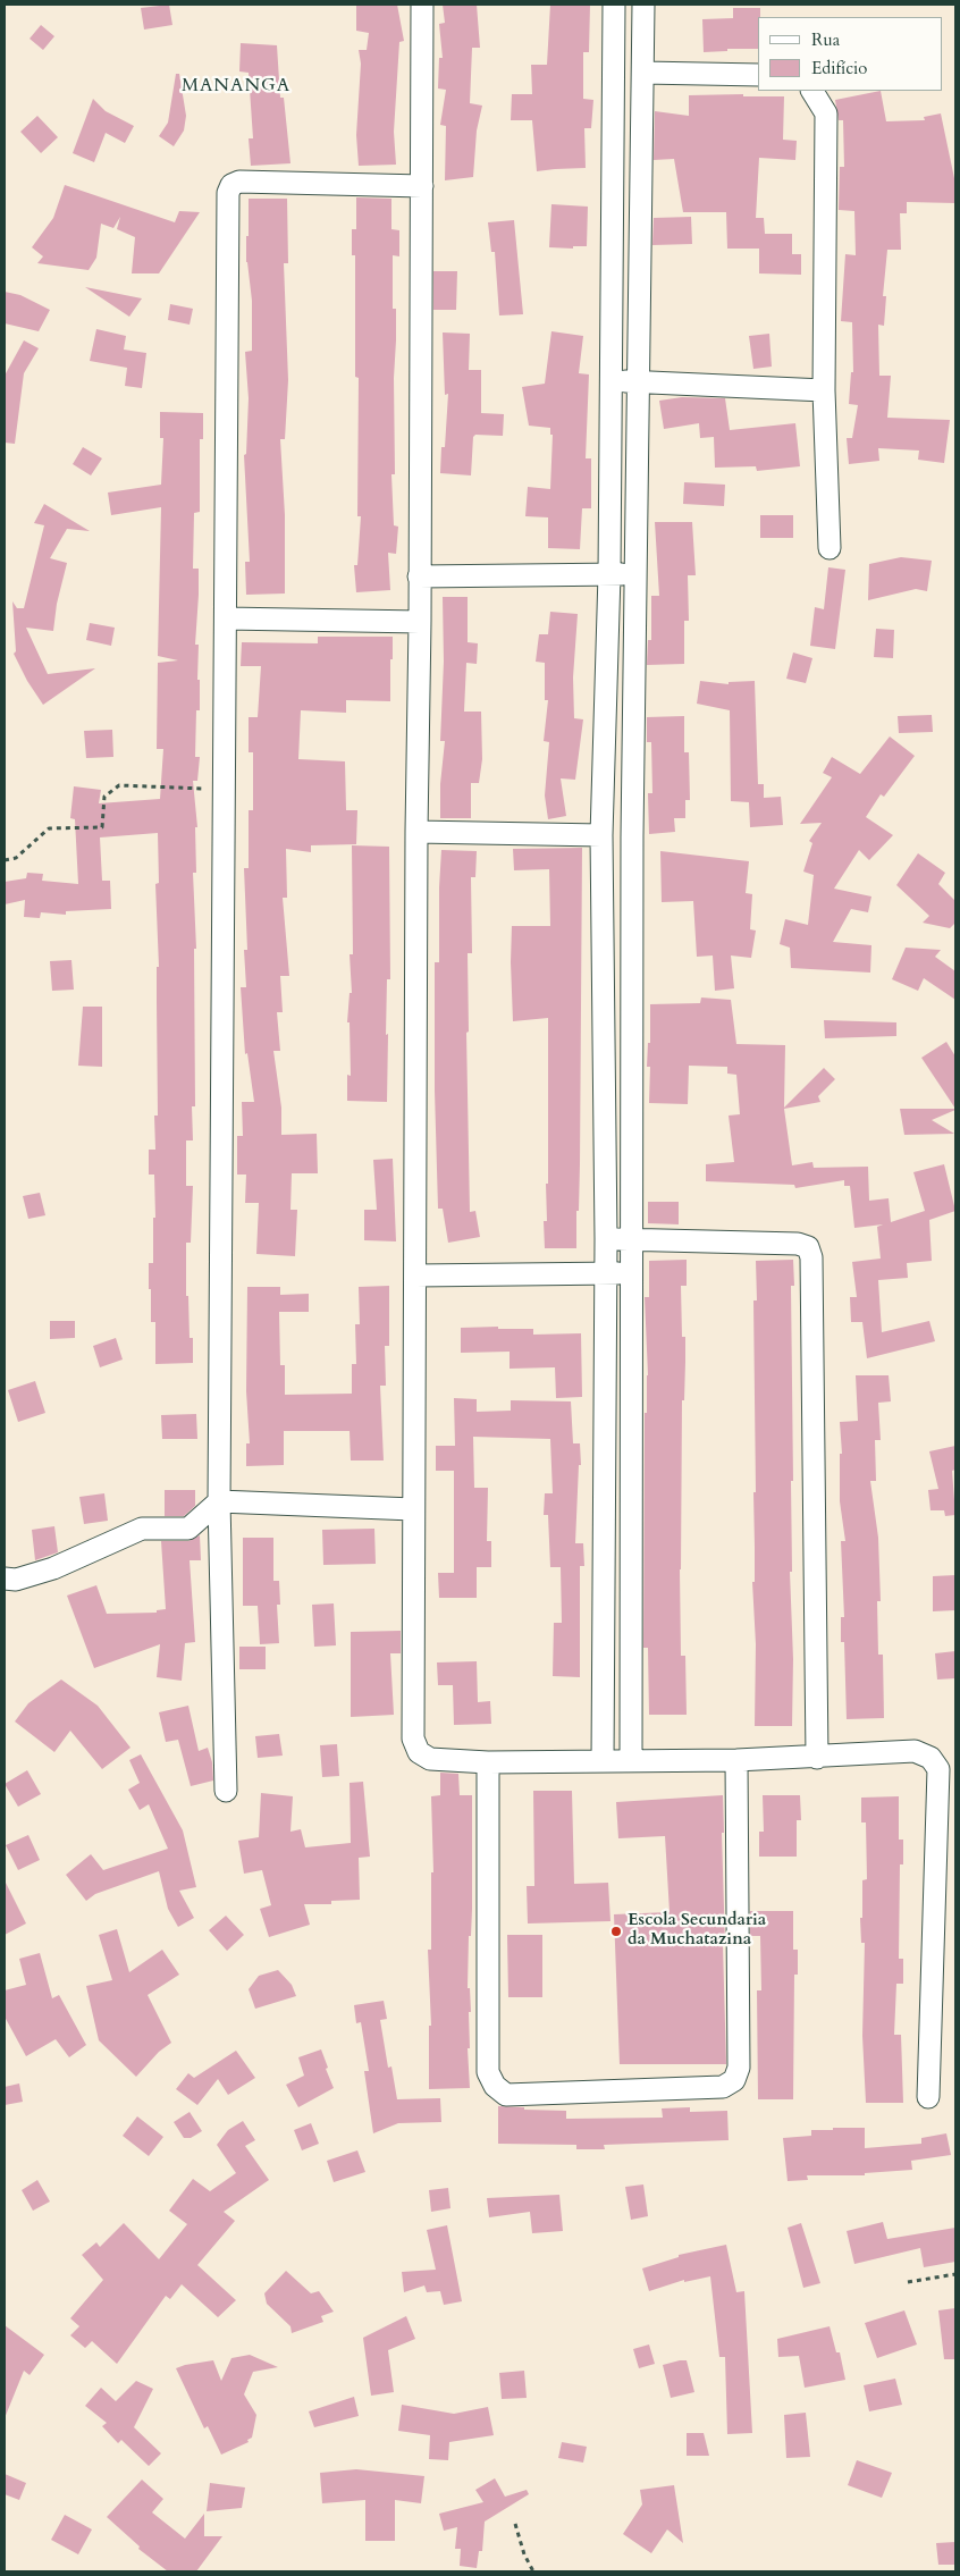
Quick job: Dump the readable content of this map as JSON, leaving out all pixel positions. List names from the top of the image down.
{
  "districts": ["MANANGA"],
  "places": ["Escola Secundaria da Muchatazina"],
  "legend": ["Rua", "Edifício"]
}
